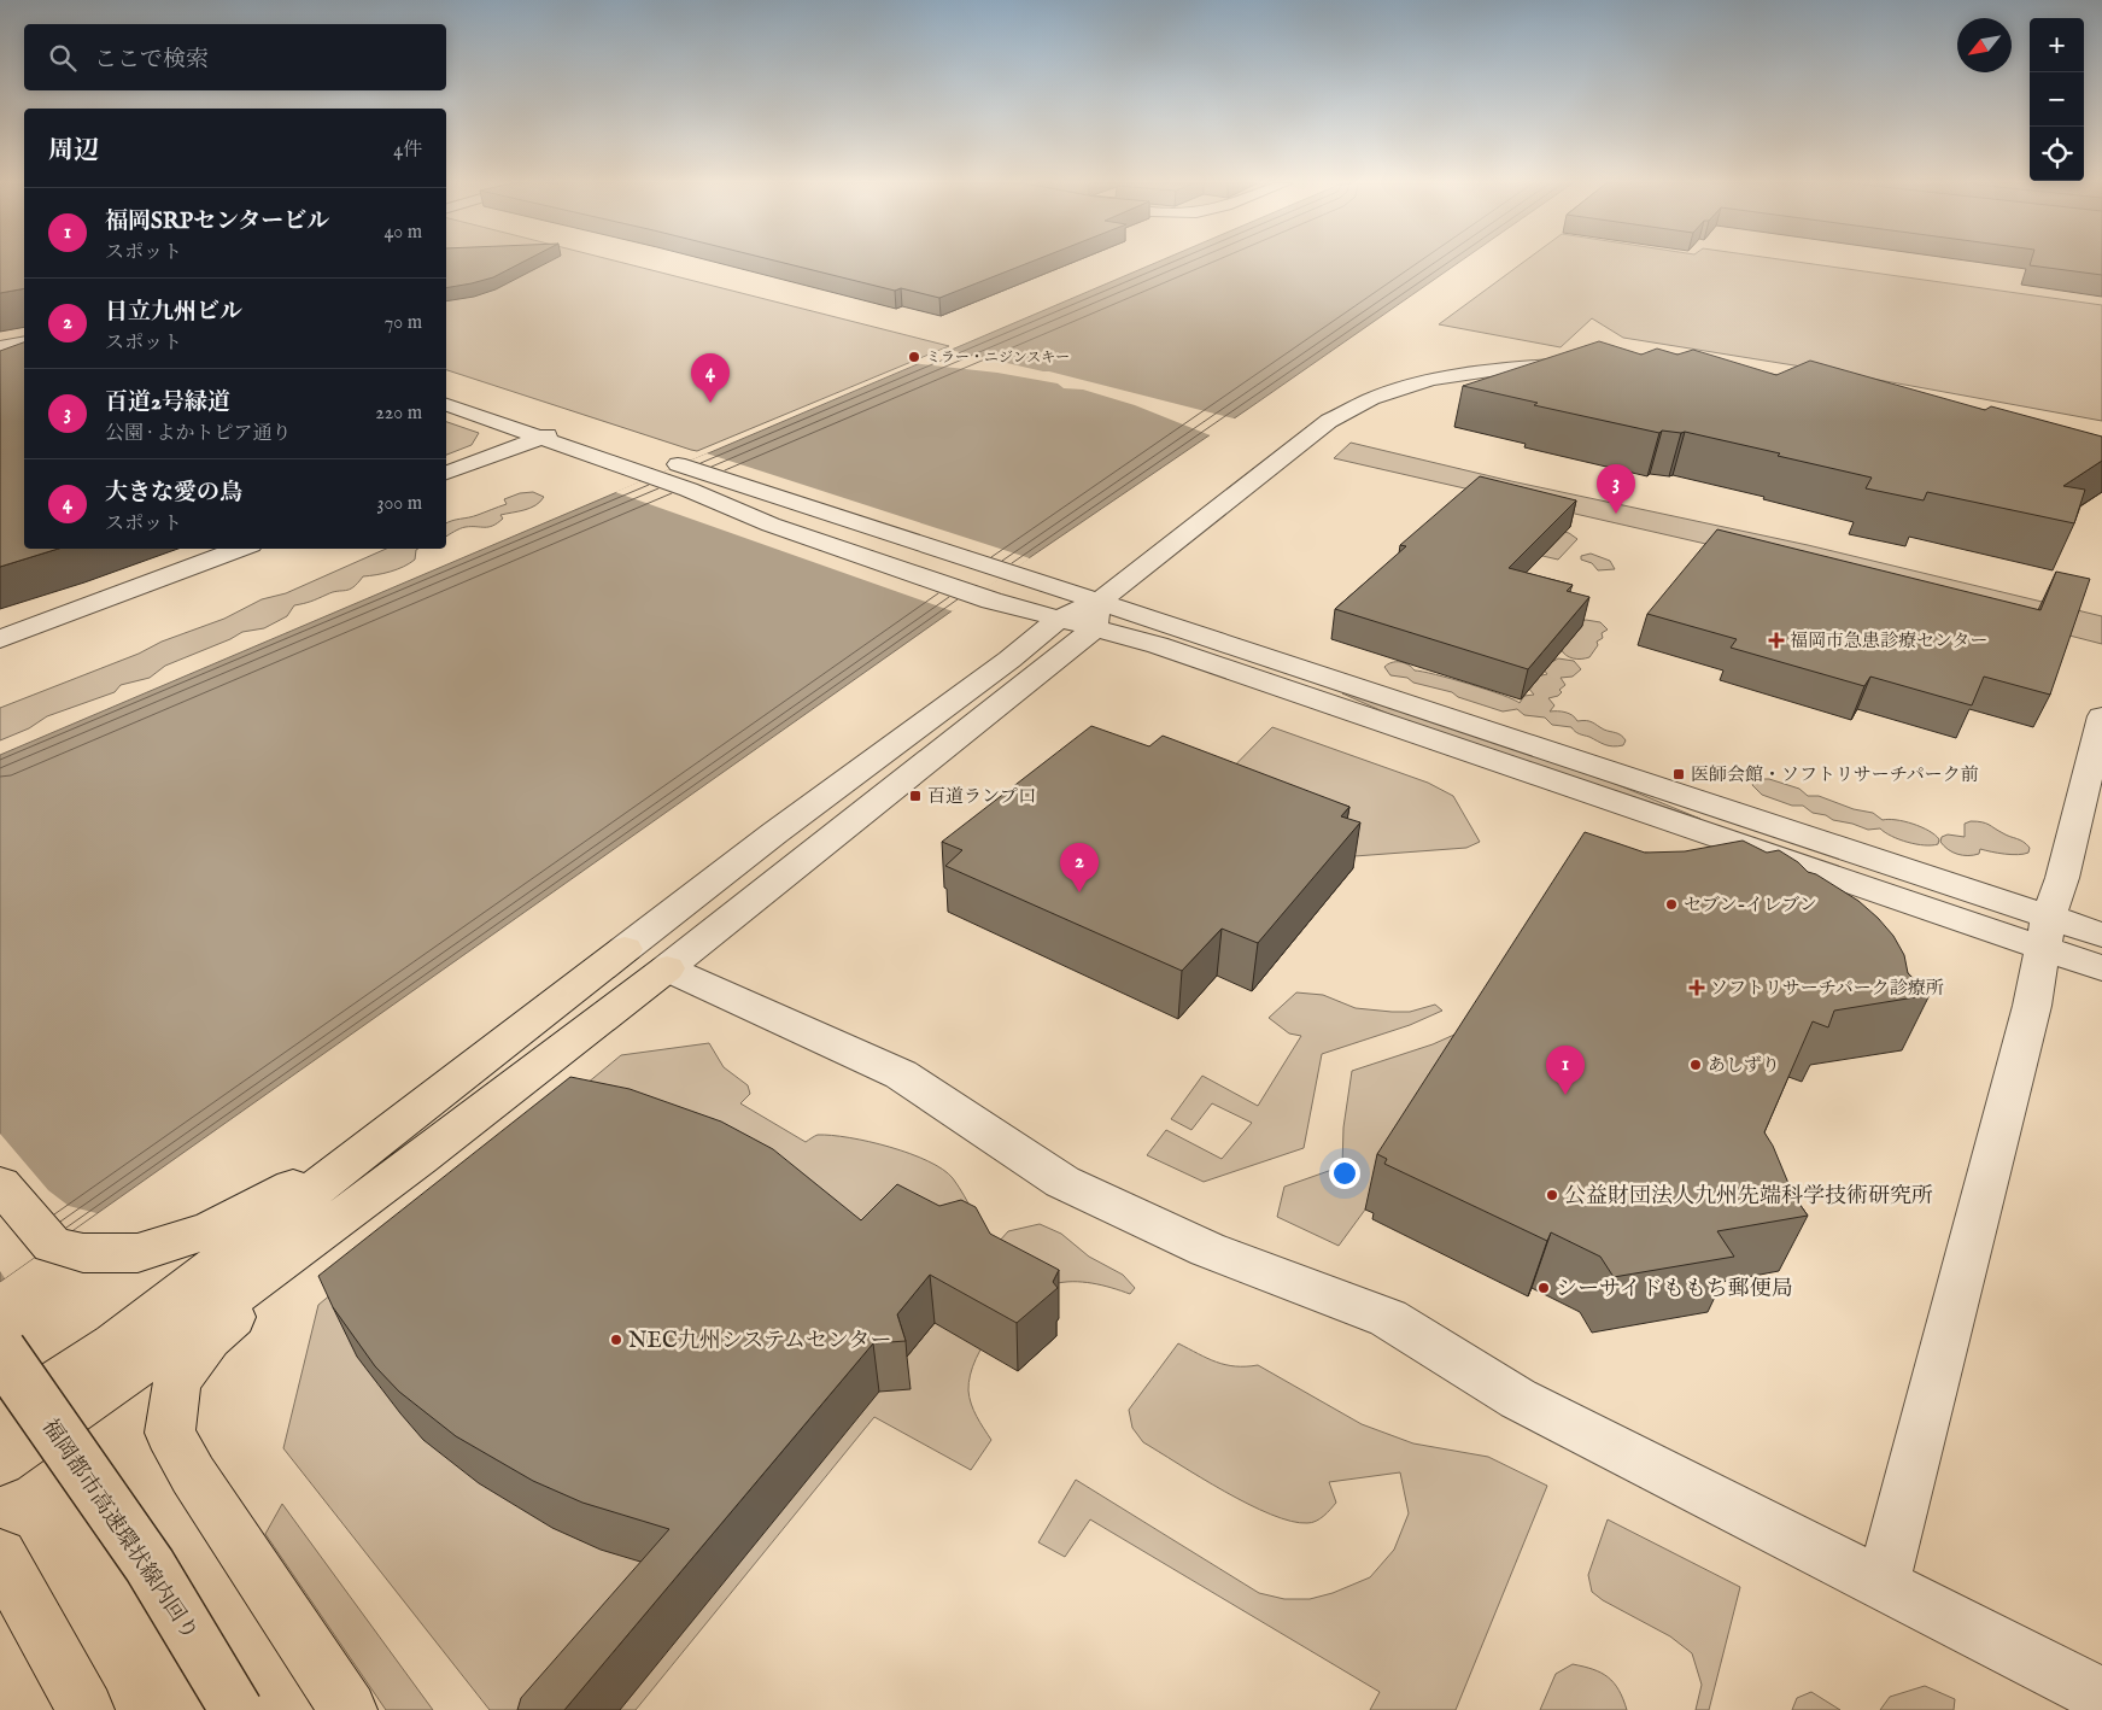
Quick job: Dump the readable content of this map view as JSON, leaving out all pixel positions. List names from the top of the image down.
{
  "streets": {
    "highway": ["福岡都市高速環状線内回り"]
  },
  "places": {
    "other": [
      "ミラー・ニジンスキー",
      "セブン-イレブン",
      "あしずり",
      "公益財団法人九州先端科学技術研究所",
      "シーサイドももち郵便局",
      "NEC九州システムセンター"
    ],
    "health": ["福岡市急患診療センター", "ソフトリサーチパーク診療所"],
    "transit": ["医師会館・ソフトリサーチパーク前", "百道ランプ口"]
  },
  "north": "bottom left",
  "page": {
    "map_buttons": ["+", "−"],
    "search": "ここで検索",
    "heading": ["周辺", "4件"],
    "list": [
      {
        "mark": "1",
        "name": "福岡SRPセンタービル",
        "note": "スポット",
        "value": "40 m"
      },
      {
        "mark": "2",
        "name": "日立九州ビル",
        "note": "スポット",
        "value": "70 m"
      },
      {
        "mark": "3",
        "name": "百道2号緑道",
        "note": "公園 · よかトピア通り",
        "value": "220 m"
      },
      {
        "mark": "4",
        "name": "大きな愛の鳥",
        "note": "スポット",
        "value": "300 m"
      }
    ],
    "pins": [
      "4",
      "3",
      "2",
      "1"
    ]
  }
}
